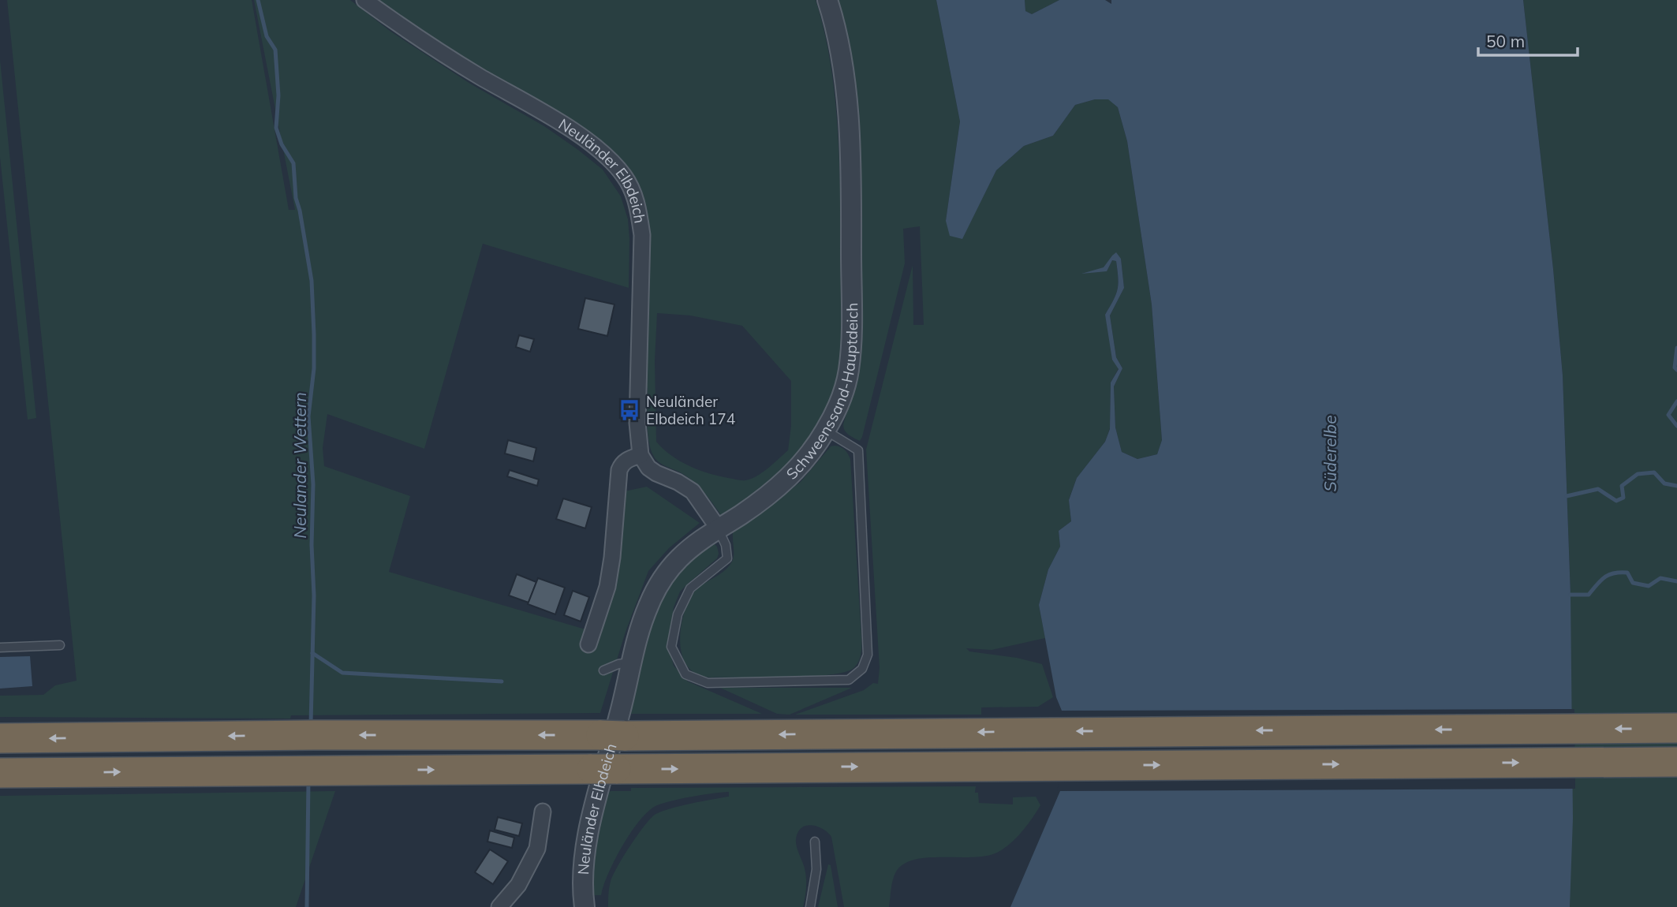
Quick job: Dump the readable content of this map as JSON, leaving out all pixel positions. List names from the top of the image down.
{
  "streets": {
    "street": ["Neuländer Elbdeich", "Schweenssand-Hauptdeich"]
  },
  "crossings": [
    ["Neuländer Elbdeich", "Schweenssand-Hauptdeich"]
  ],
  "water": ["Süderelbe", "Neulander Wettern"],
  "places": {
    "bus stop": ["Neuländer Elbdeich 174"]
  },
  "scale_bar": "50 m"
}
